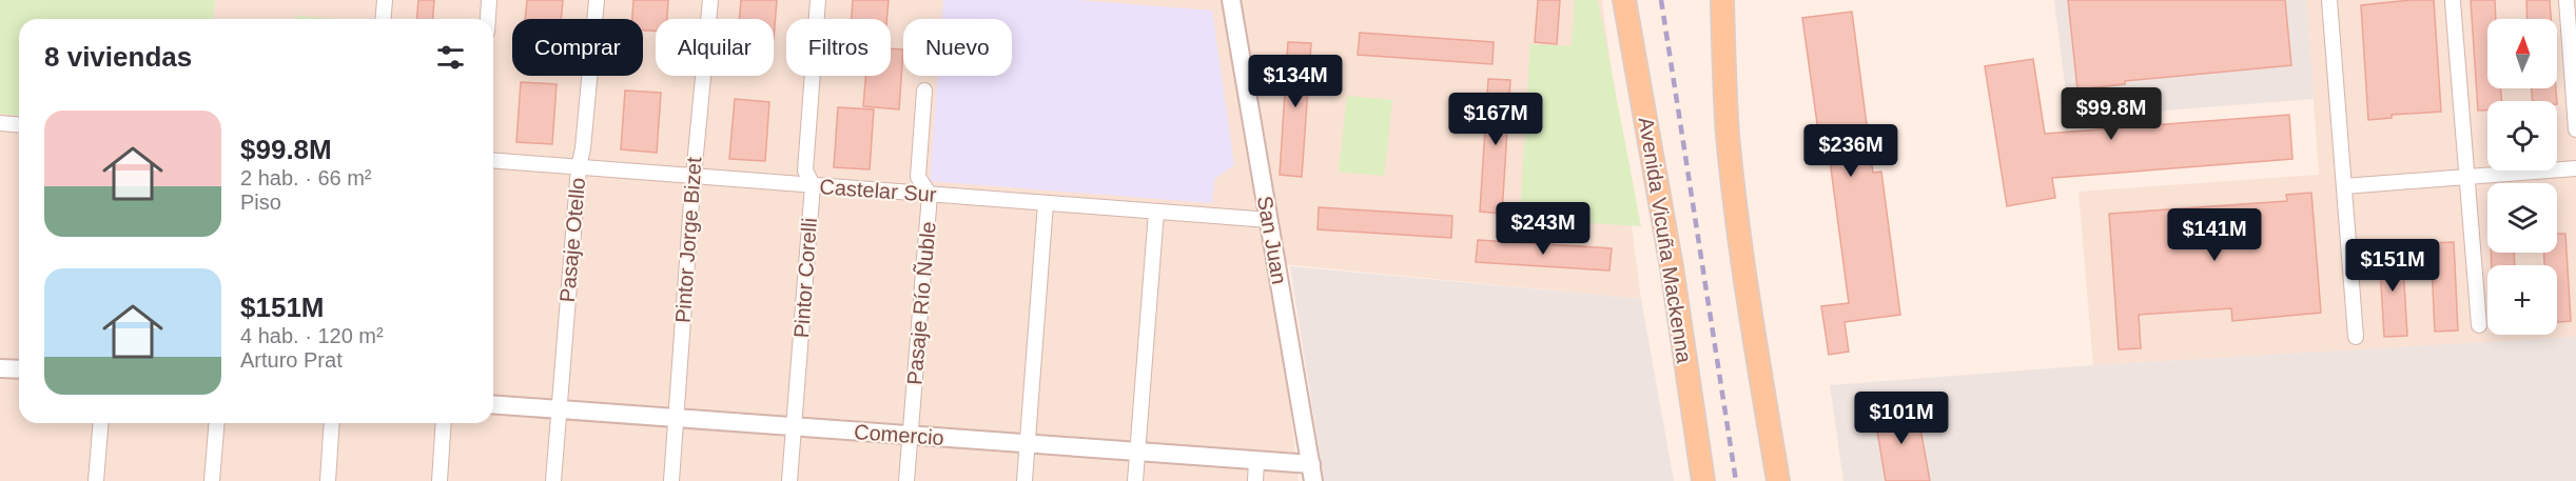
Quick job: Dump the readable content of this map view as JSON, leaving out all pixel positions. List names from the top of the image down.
{
  "streets": {
    "main road": ["Avenida Vicuña Mackenna"],
    "street": [
      "Castelar Sur",
      "Pasaje Otello",
      "Pintor Jorge Bizet",
      "San Juan",
      "Pintor Corelli",
      "Pasaje Río Ñuble",
      "Comercio"
    ]
  },
  "crossings": [
    ["Castelar Sur", "Pasaje Otello"],
    ["Castelar Sur", "Pintor Jorge Bizet"],
    ["Castelar Sur", "San Juan"],
    ["Castelar Sur", "Pintor Corelli"],
    ["Castelar Sur", "Pasaje Río Ñuble"],
    ["Pasaje Otello", "Comercio"],
    ["Pintor Jorge Bizet", "Comercio"],
    ["San Juan", "Comercio"],
    ["Pintor Corelli", "Comercio"],
    ["Pasaje Río Ñuble", "Comercio"]
  ],
  "north": "top",
  "page": {
    "map_buttons": "+",
    "chip": [
      "Comprar",
      "Alquilar",
      "Filtros",
      "Nuevo"
    ],
    "heading": "8 viviendas",
    "price": [
      "$134M",
      "$99.8M",
      "$167M",
      "$236M",
      "$243M",
      "$141M",
      "$151M",
      "$101M"
    ],
    "list": [
      {
        "name": "$99.8M",
        "note": "2 hab. · 66 m² · Piso"
      },
      {
        "name": "$151M",
        "note": "4 hab. · 120 m² · Arturo Prat"
      }
    ]
  }
}
